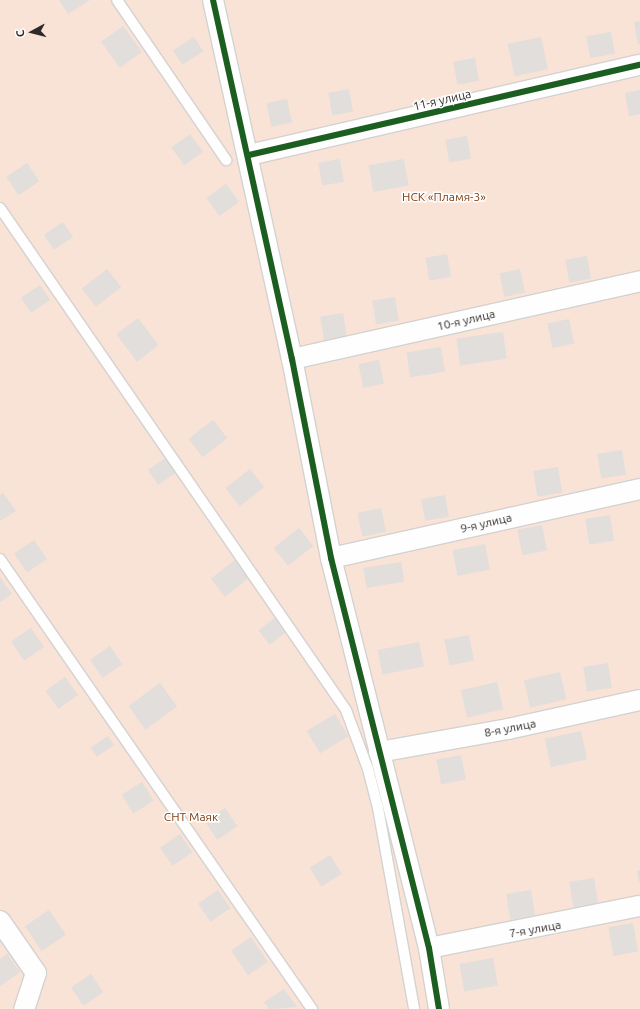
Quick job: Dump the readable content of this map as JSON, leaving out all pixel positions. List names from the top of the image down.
{
  "streets": {
    "street": [
      "11-я улица",
      "10-я улица",
      "9-я улица",
      "8-я улица",
      "7-я улица"
    ]
  },
  "parks": ["НСК «Пламя-3»", "СНТ Маяк"],
  "north": "left"
}
